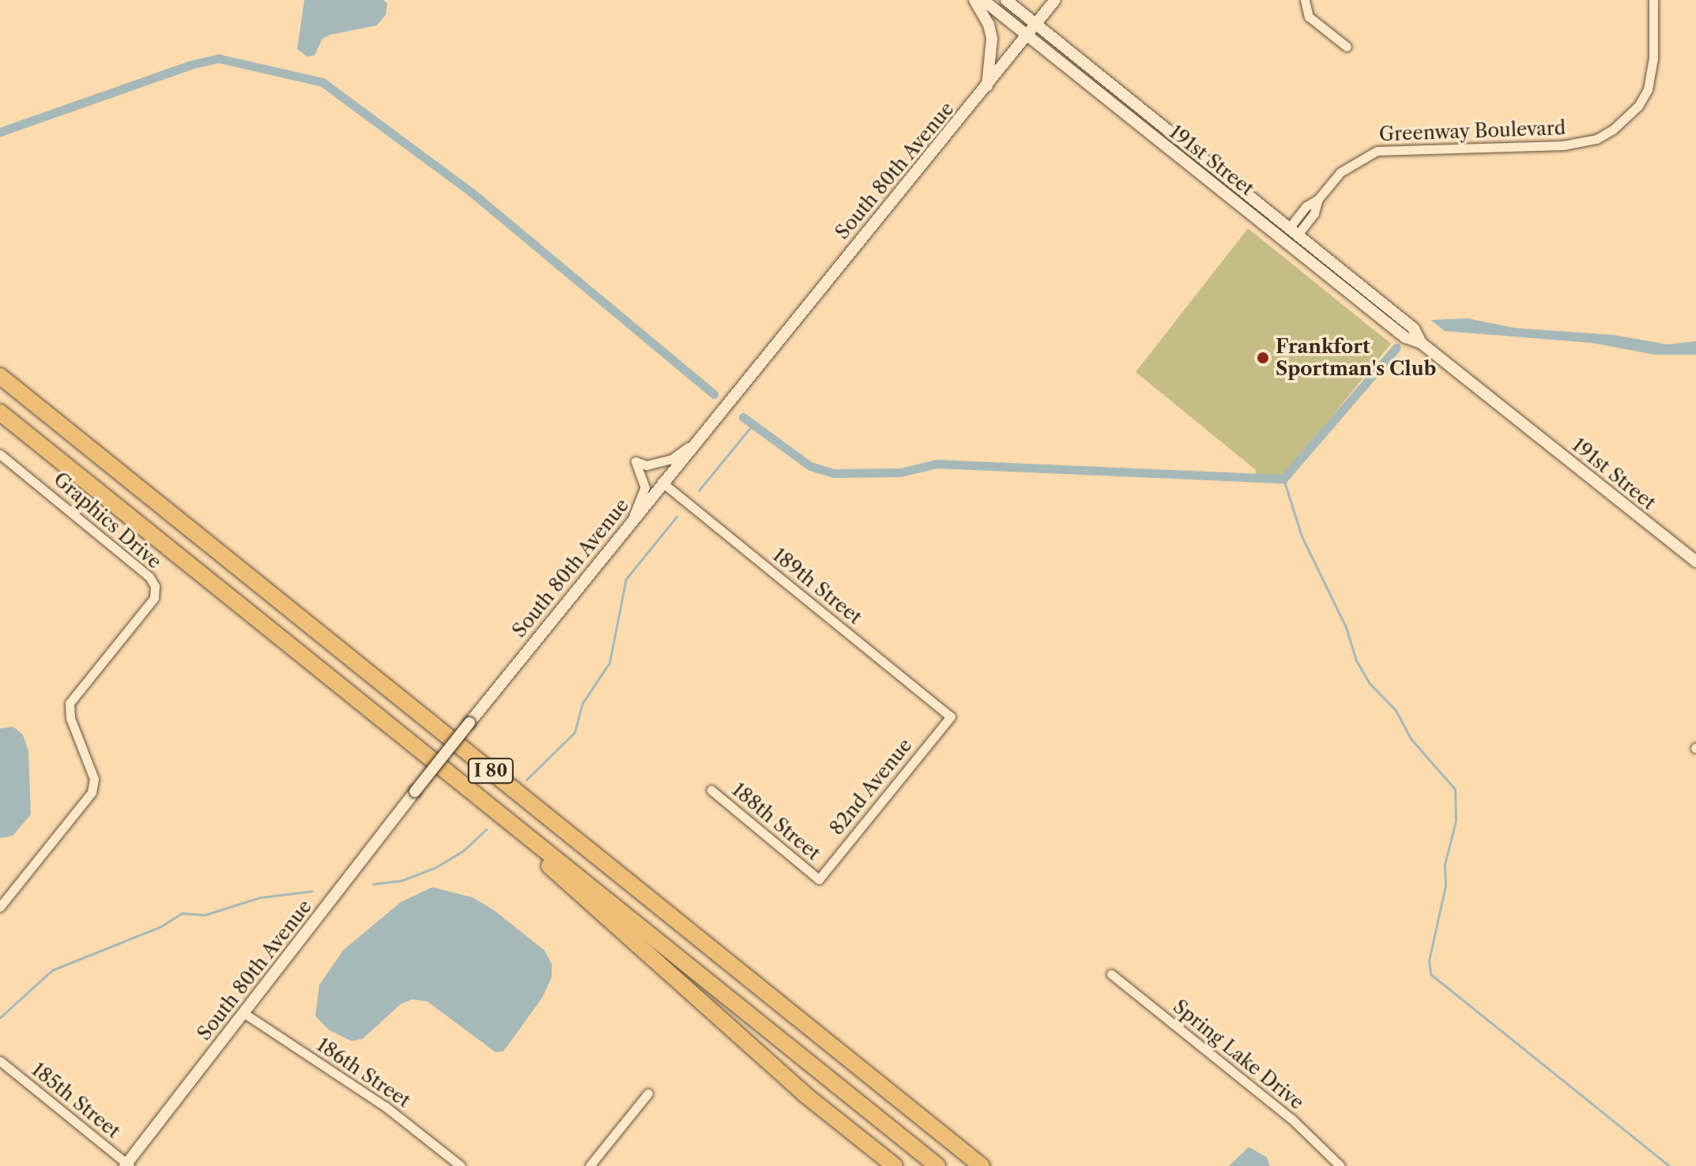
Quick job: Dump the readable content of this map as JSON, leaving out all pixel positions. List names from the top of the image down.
{
  "streets": {
    "highway": ["I 80"],
    "main road": ["191st Street", "South 80th Avenue"],
    "street": [
      "Greenway Boulevard",
      "Graphics Drive",
      "189th Street",
      "82nd Avenue",
      "188th Street",
      "Spring Lake Drive",
      "186th Street",
      "185th Street"
    ]
  },
  "crossings": [
    ["Greenway Boulevard", "191st Street"],
    ["191st Street", "South 80th Avenue"],
    ["South 80th Avenue", "189th Street"],
    ["South 80th Avenue", "186th Street"],
    ["South 80th Avenue", "185th Street"],
    ["189th Street", "82nd Avenue"],
    ["82nd Avenue", "188th Street"]
  ],
  "places": ["Frankfort Sportman's Club"]
}
